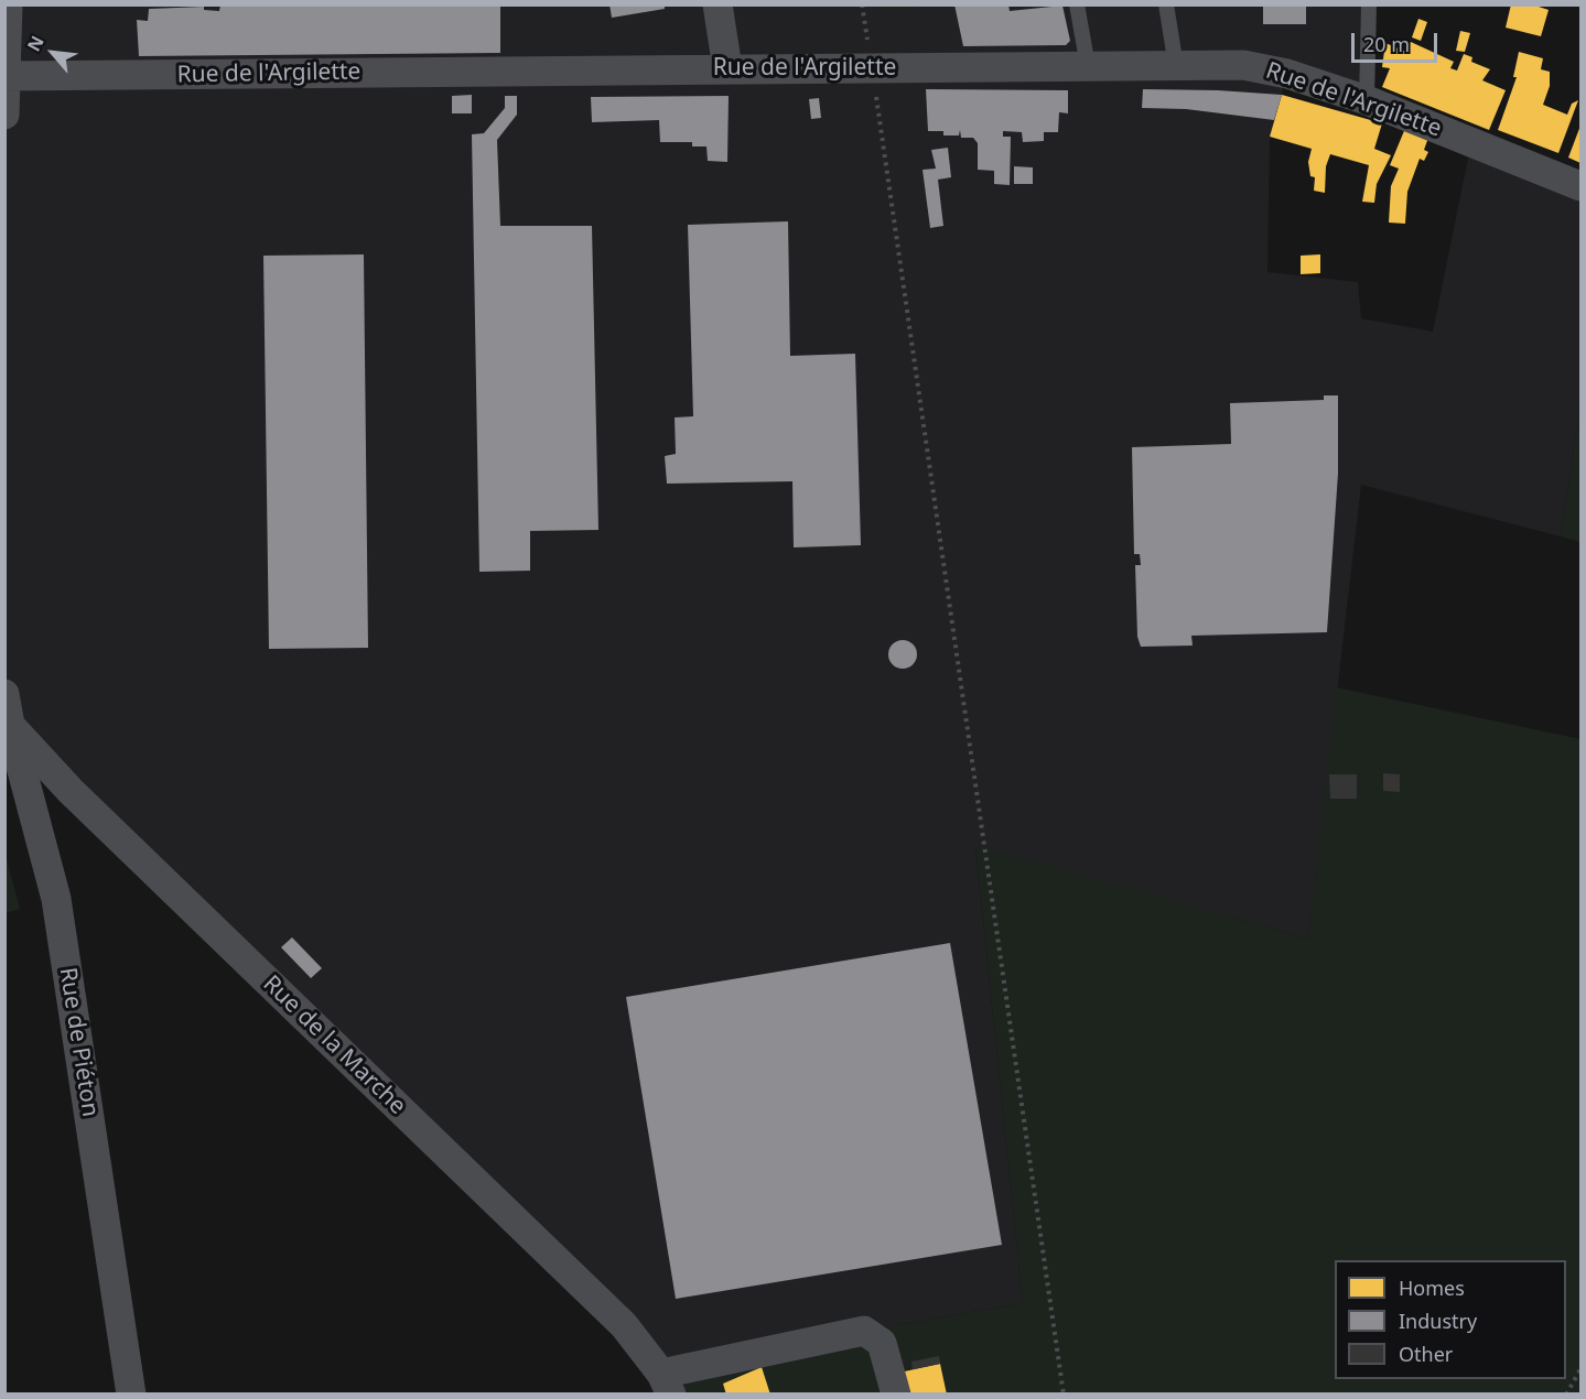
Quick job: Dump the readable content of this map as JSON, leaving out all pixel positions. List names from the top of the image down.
{
  "streets": {
    "street": ["Rue de l'Argilette", "Rue de Piéton", "Rue de la Marche"]
  },
  "crossings": [
    ["Rue de Piéton", "Rue de la Marche"]
  ],
  "legend": ["Homes", "Industry", "Other"],
  "scale_bar": "20 m",
  "north": "top left"
}
